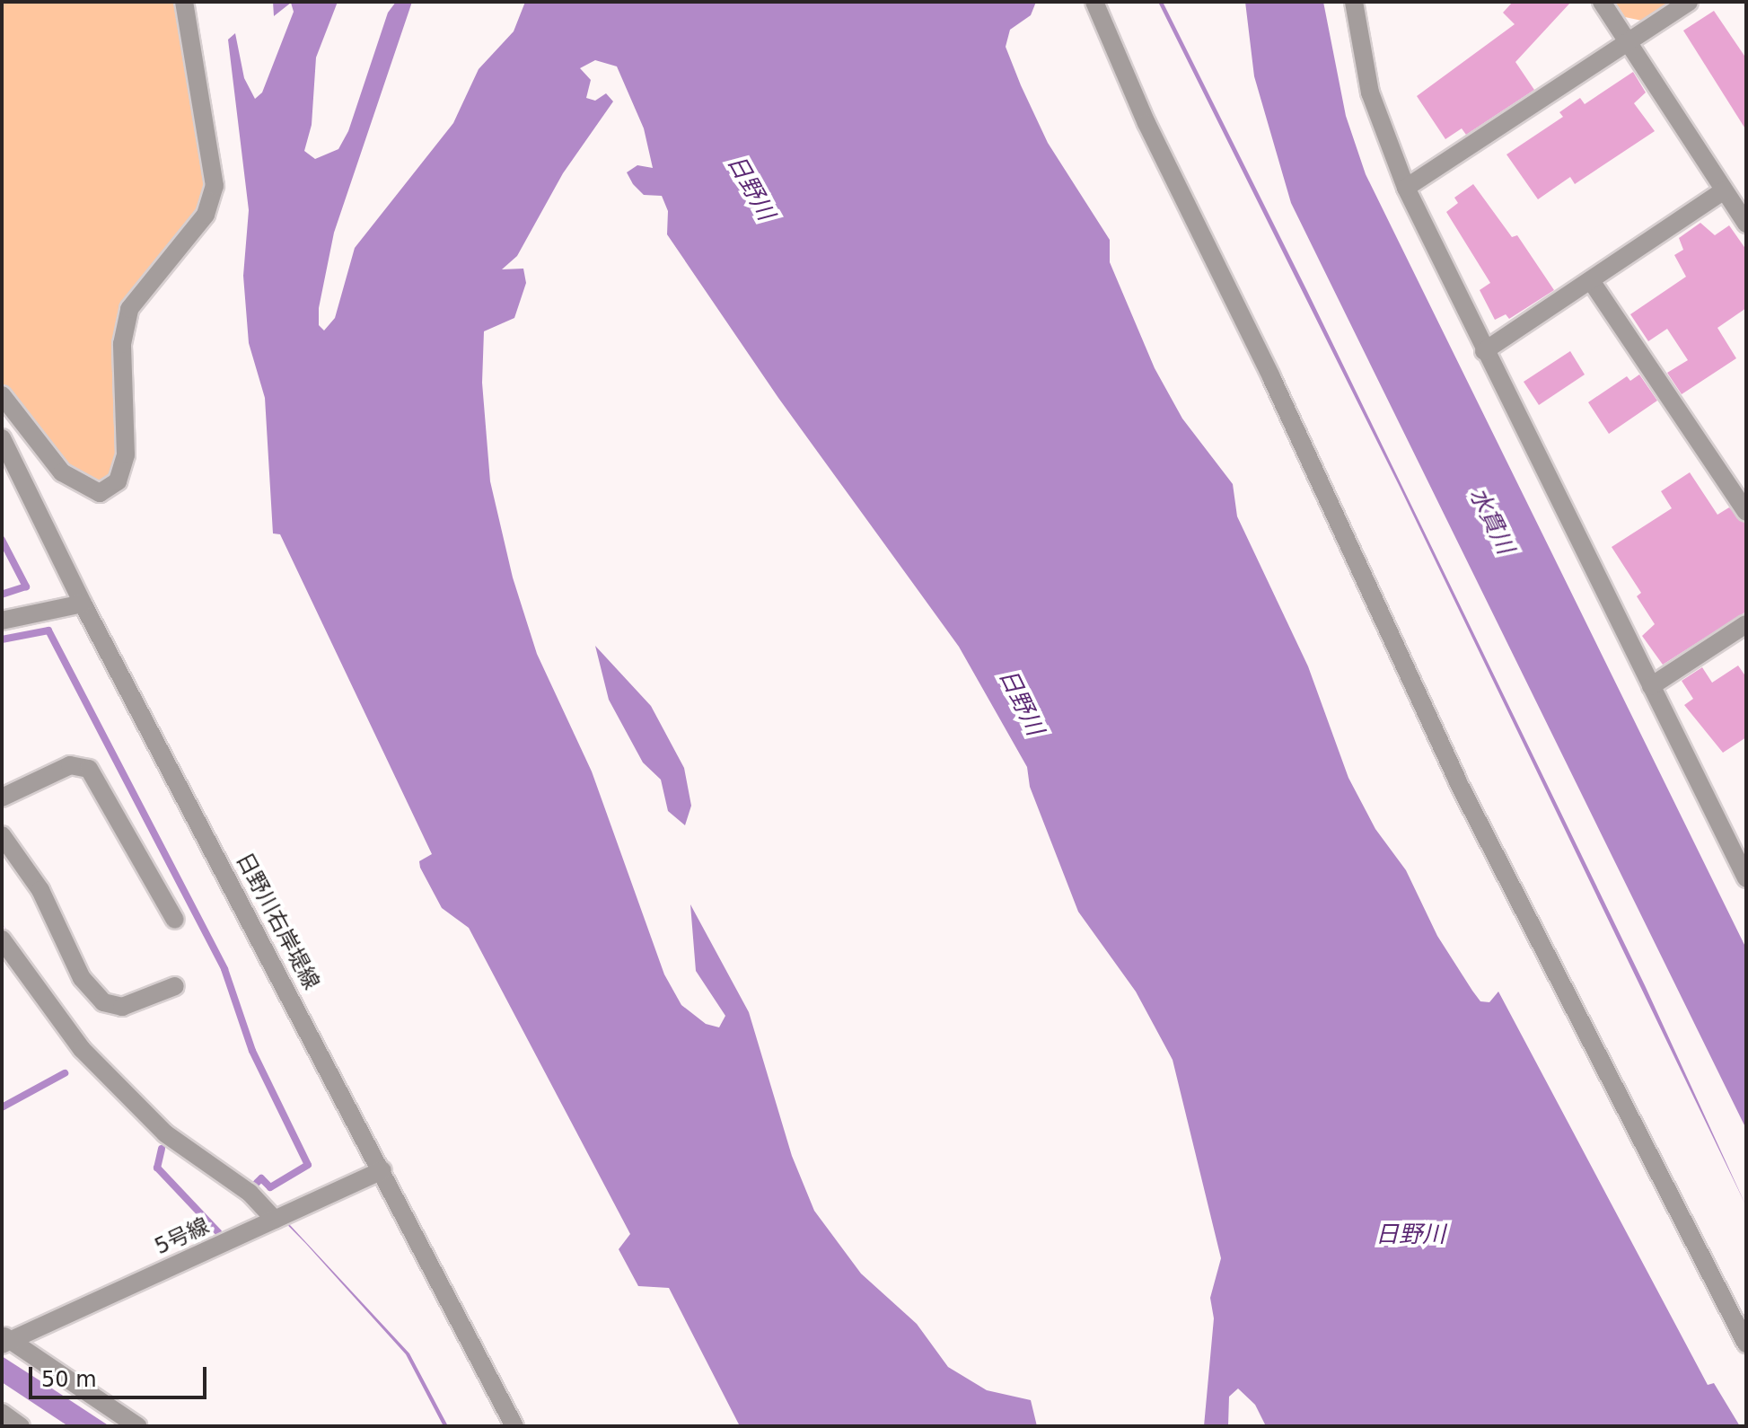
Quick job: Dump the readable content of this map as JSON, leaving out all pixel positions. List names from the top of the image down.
{
  "streets": {
    "street": ["日野川右岸堤線", "5号線"]
  },
  "crossings": [
    ["日野川右岸堤線", "5号線"]
  ],
  "water": ["日野川", "水貫川"],
  "scale_bar": "50 m"
}
